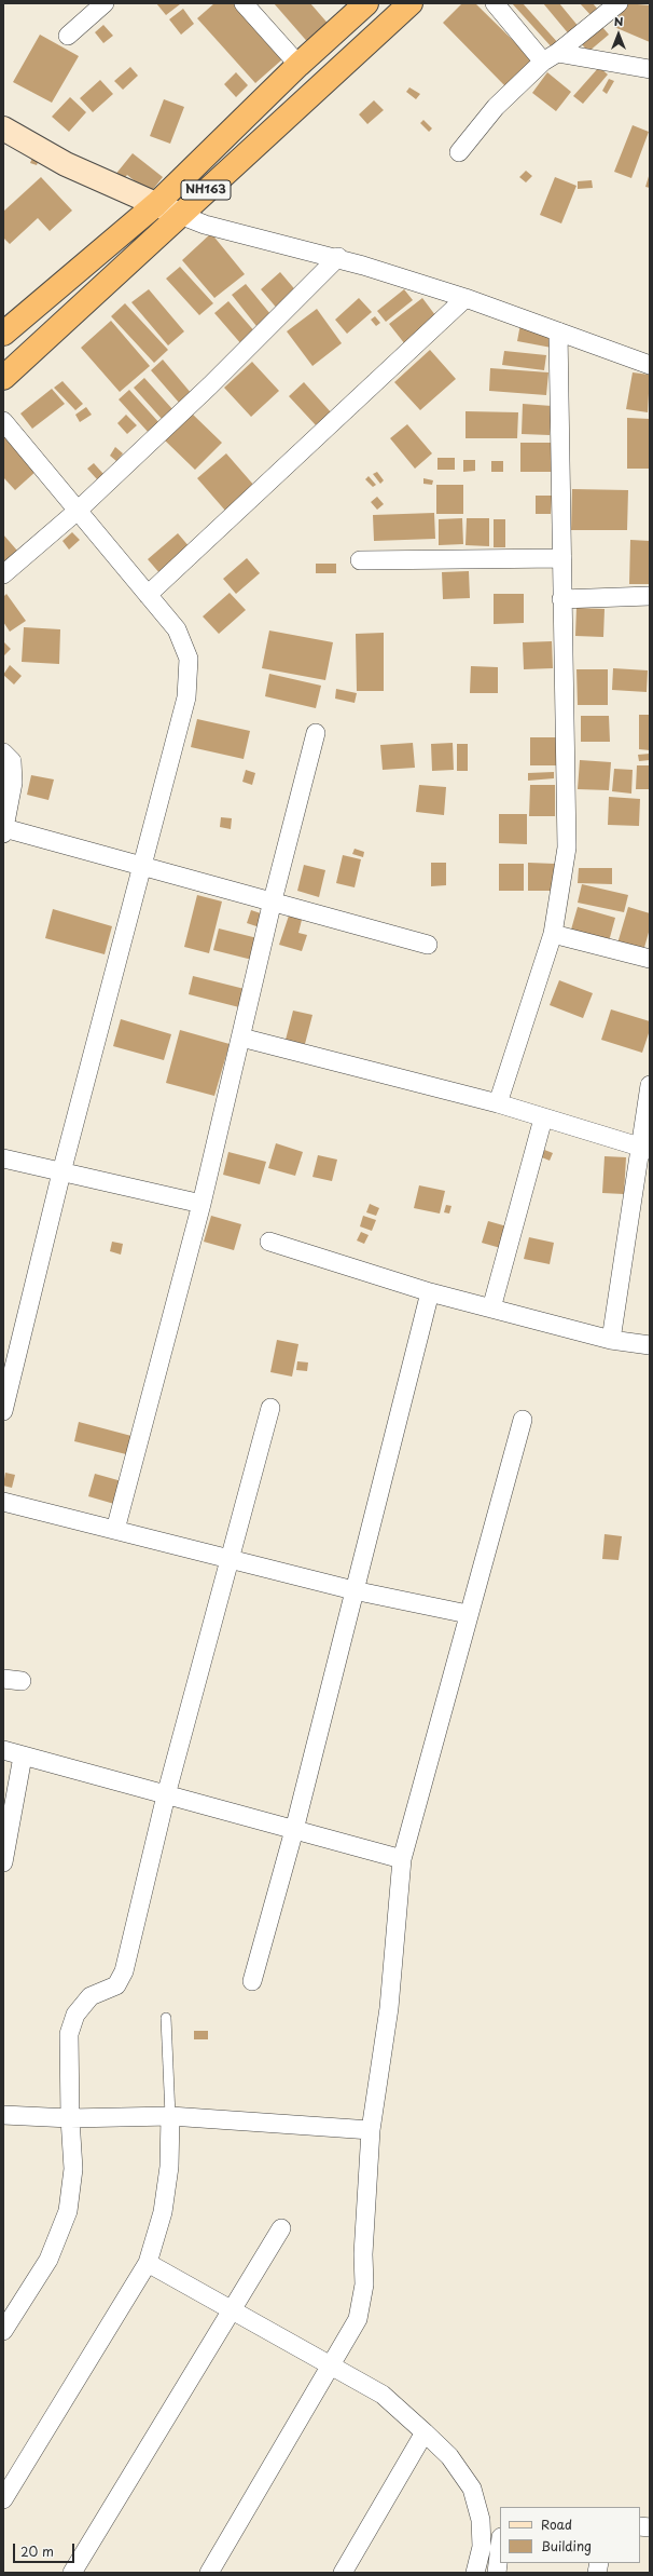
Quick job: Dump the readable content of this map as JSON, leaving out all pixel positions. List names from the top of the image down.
{
  "streets": {
    "highway": ["NH163"]
  },
  "legend": ["Road", "Building"],
  "scale_bar": "20 m",
  "north": "top"
}
